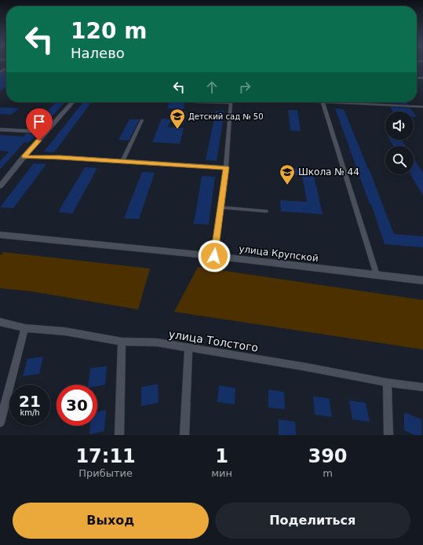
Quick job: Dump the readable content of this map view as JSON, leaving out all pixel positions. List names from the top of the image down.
{
  "streets": {
    "street": ["улица Крупской", "улица Толстого"]
  },
  "places": {
    "school or university": ["Детский сад № 50", "Школа № 44"]
  },
  "page": {
    "turn": ["120 m", "Налево"],
    "speed": "21 km/h",
    "limit": "30",
    "eta": [
      "17:11",
      "Прибытие",
      "1",
      "мин",
      "390",
      "m"
    ],
    "buttons": ["Выход", "Поделиться"]
  }
}
